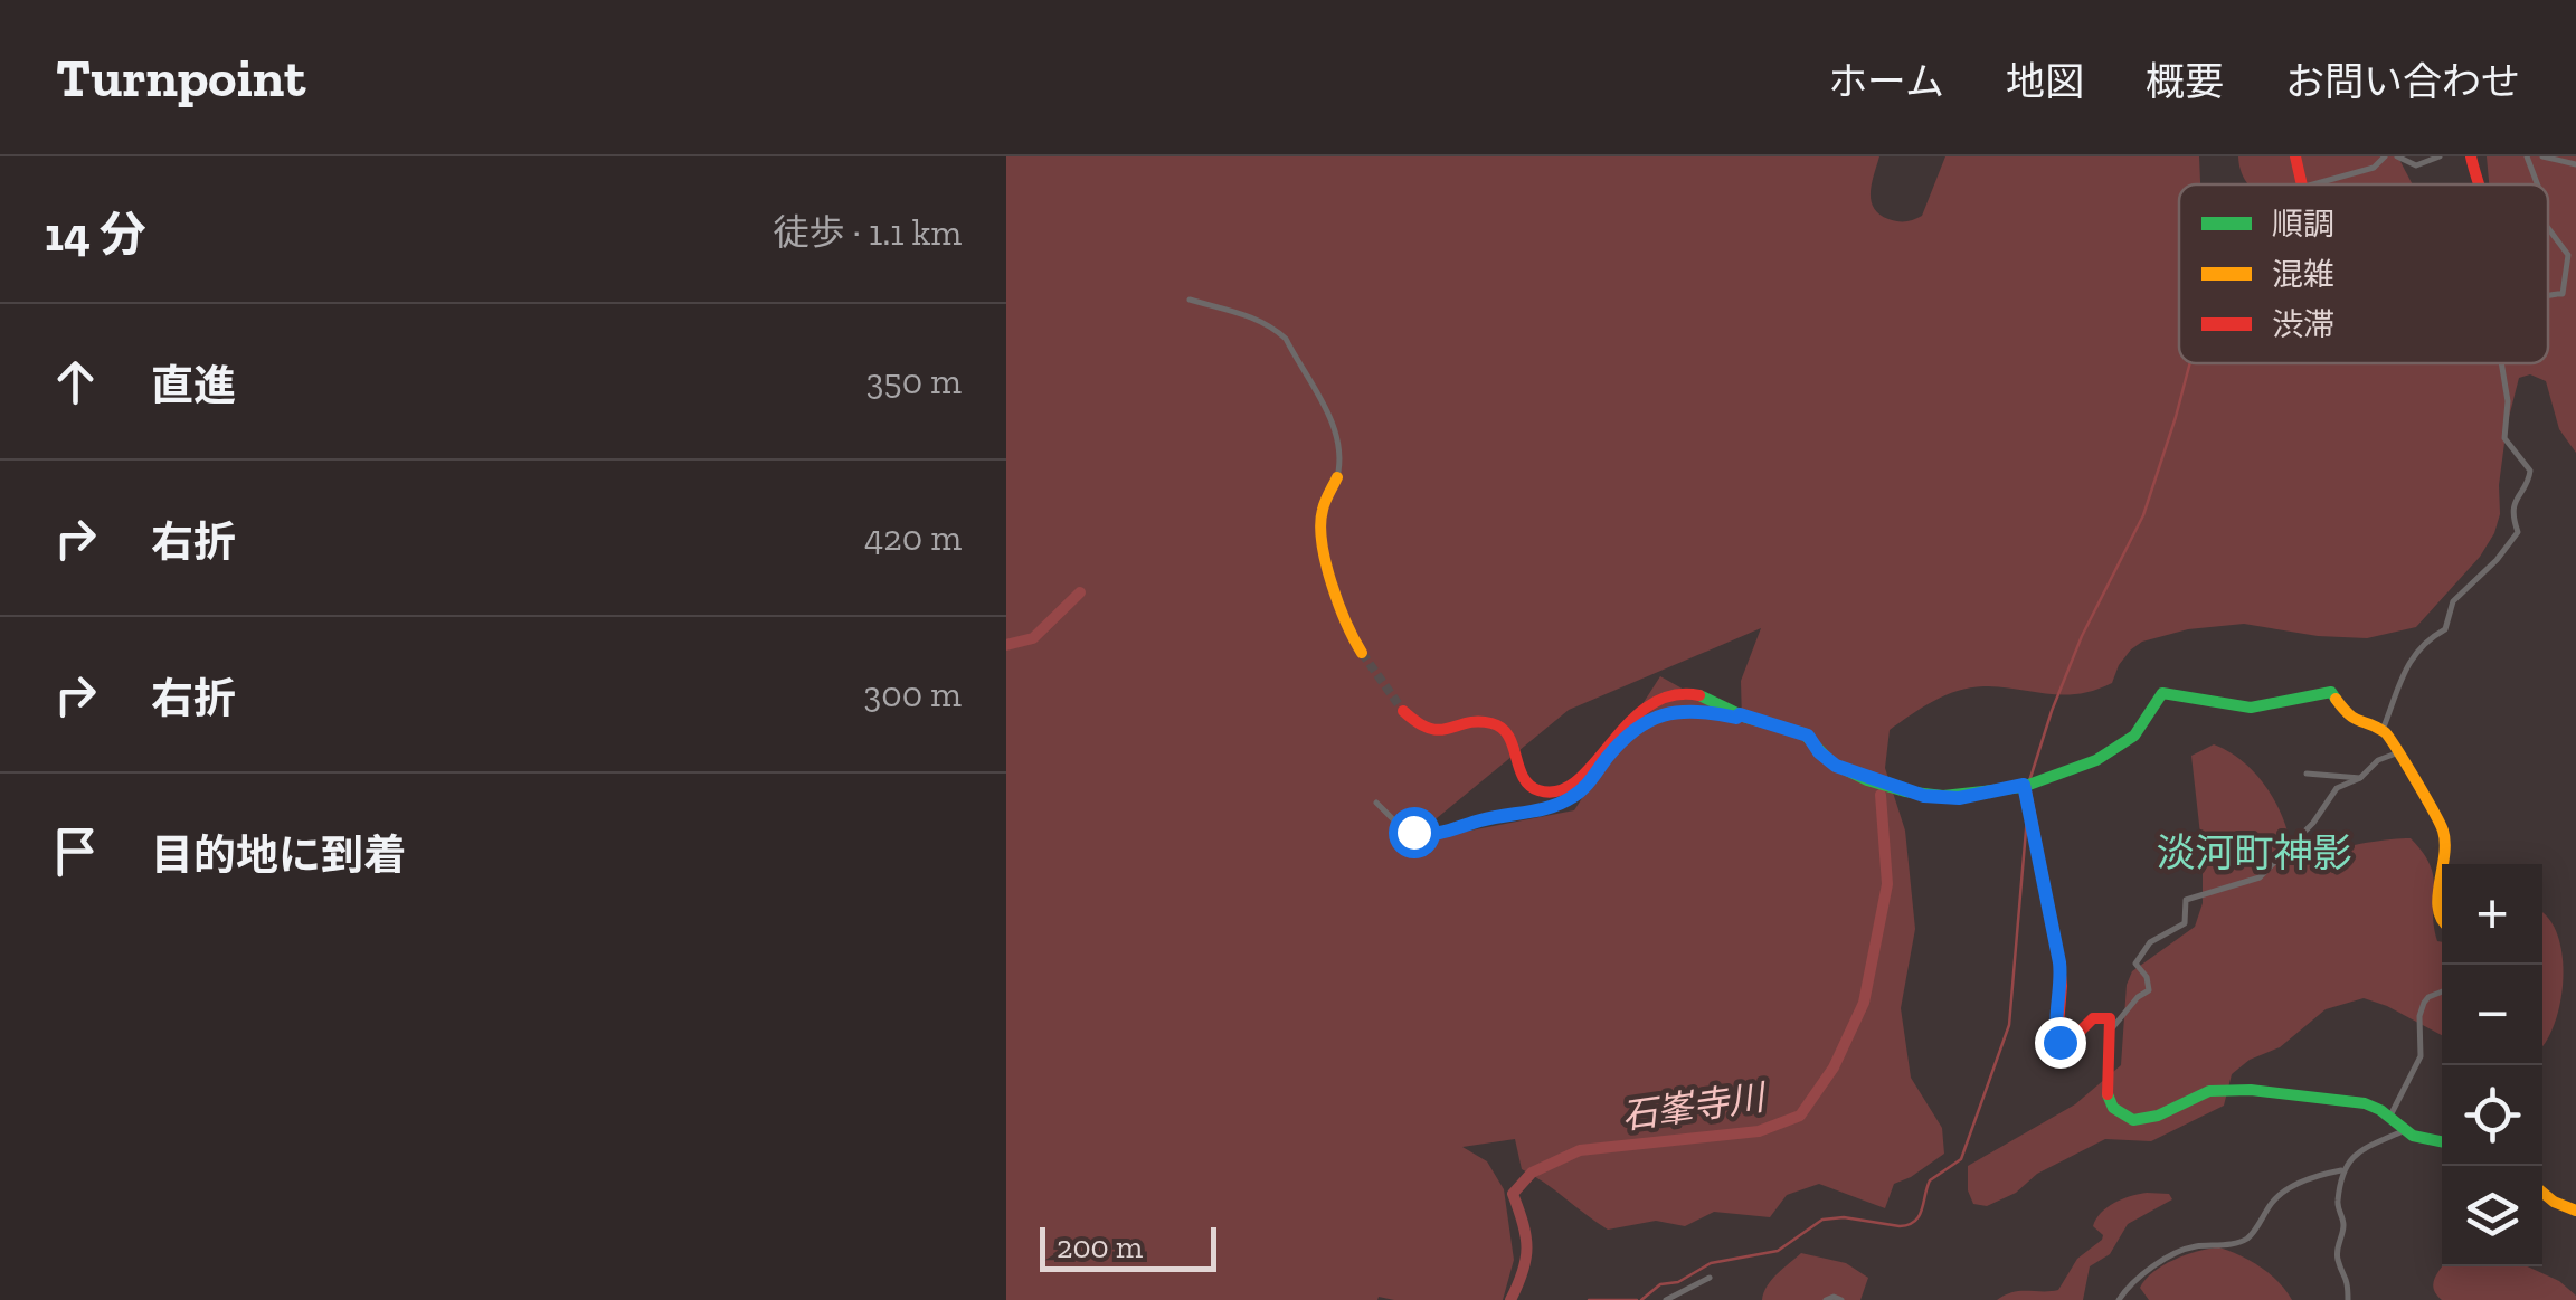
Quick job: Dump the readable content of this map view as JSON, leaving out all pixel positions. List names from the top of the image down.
{
  "districts": ["淡河町神影"],
  "water": ["石峯寺川"],
  "legend": ["順調", "混雑", "渋滞"],
  "scale_bar": "200 m",
  "page": {
    "header": "Turnpoint",
    "nav": [
      "ホーム",
      "地図",
      "概要",
      "お問い合わせ"
    ],
    "heading": ["14 分", "徒歩 · 1.1 km"],
    "list": [
      ["直進", "350 m"],
      ["右折", "420 m"],
      ["右折", "300 m"],
      "目的地に到着"
    ],
    "map_buttons": ["+", "−"],
    "scale": "200 m"
  }
}
